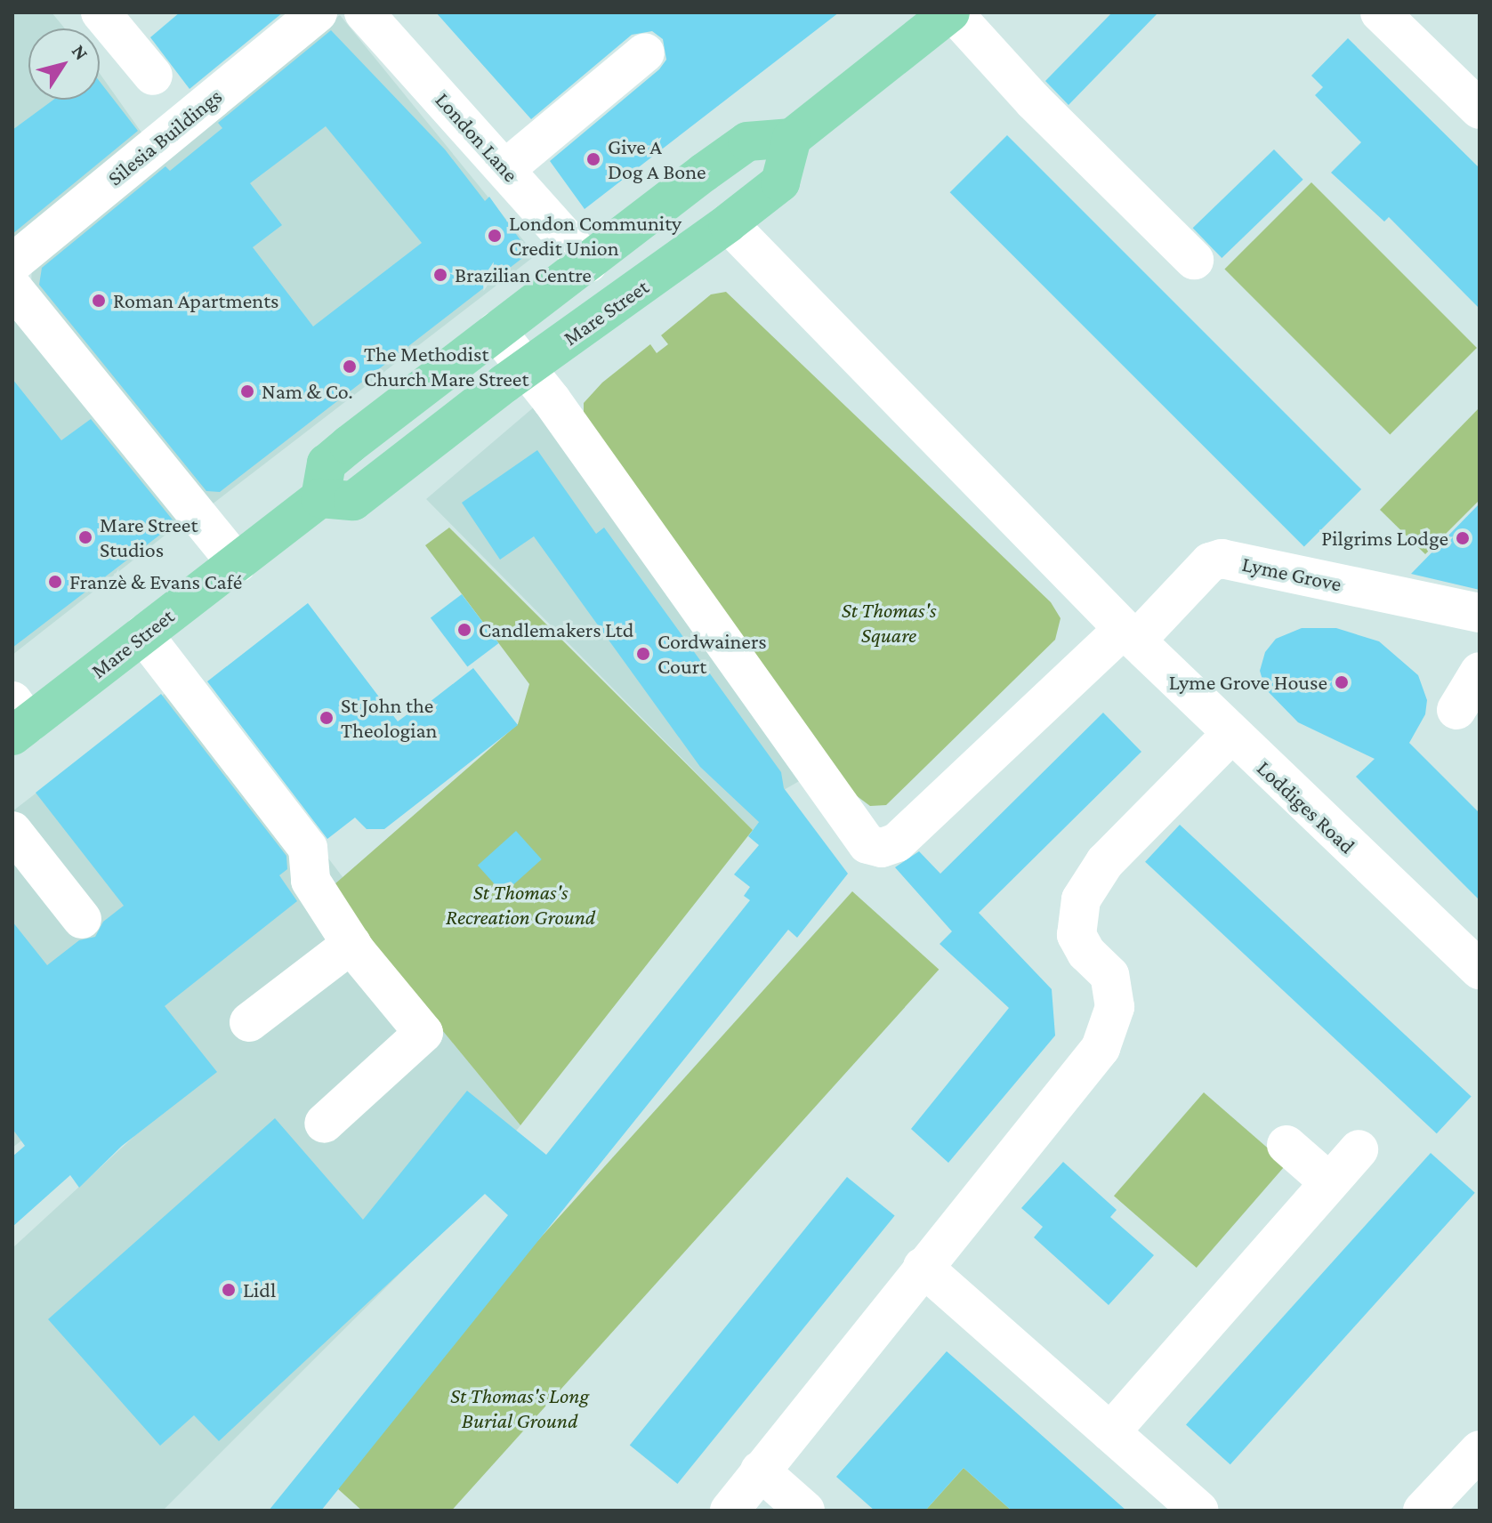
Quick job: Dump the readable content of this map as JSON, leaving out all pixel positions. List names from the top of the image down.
{
  "streets": {
    "main road": ["Mare Street"],
    "street": [
      "Silesia Buildings",
      "London Lane",
      "Lyme Grove",
      "Loddiges Road"
    ]
  },
  "crossings": [
    ["Lyme Grove", "Loddiges Road"]
  ],
  "parks": ["St Thomas's Square", "St Thomas's Recreation Ground", "St Thomas's Long Burial Ground"],
  "places": [
    "Give A Dog A Bone",
    "London Community Credit Union",
    "Brazilian Centre",
    "Roman Apartments",
    "The Methodist Church Mare Street",
    "Nam & Co.",
    "Mare Street Studios",
    "Pilgrims Lodge",
    "Franzè & Evans Café",
    "Candlemakers Ltd",
    "Cordwainers Court",
    "Lyme Grove House",
    "St John the Theologian",
    "Lidl"
  ],
  "north": "top right"
}
